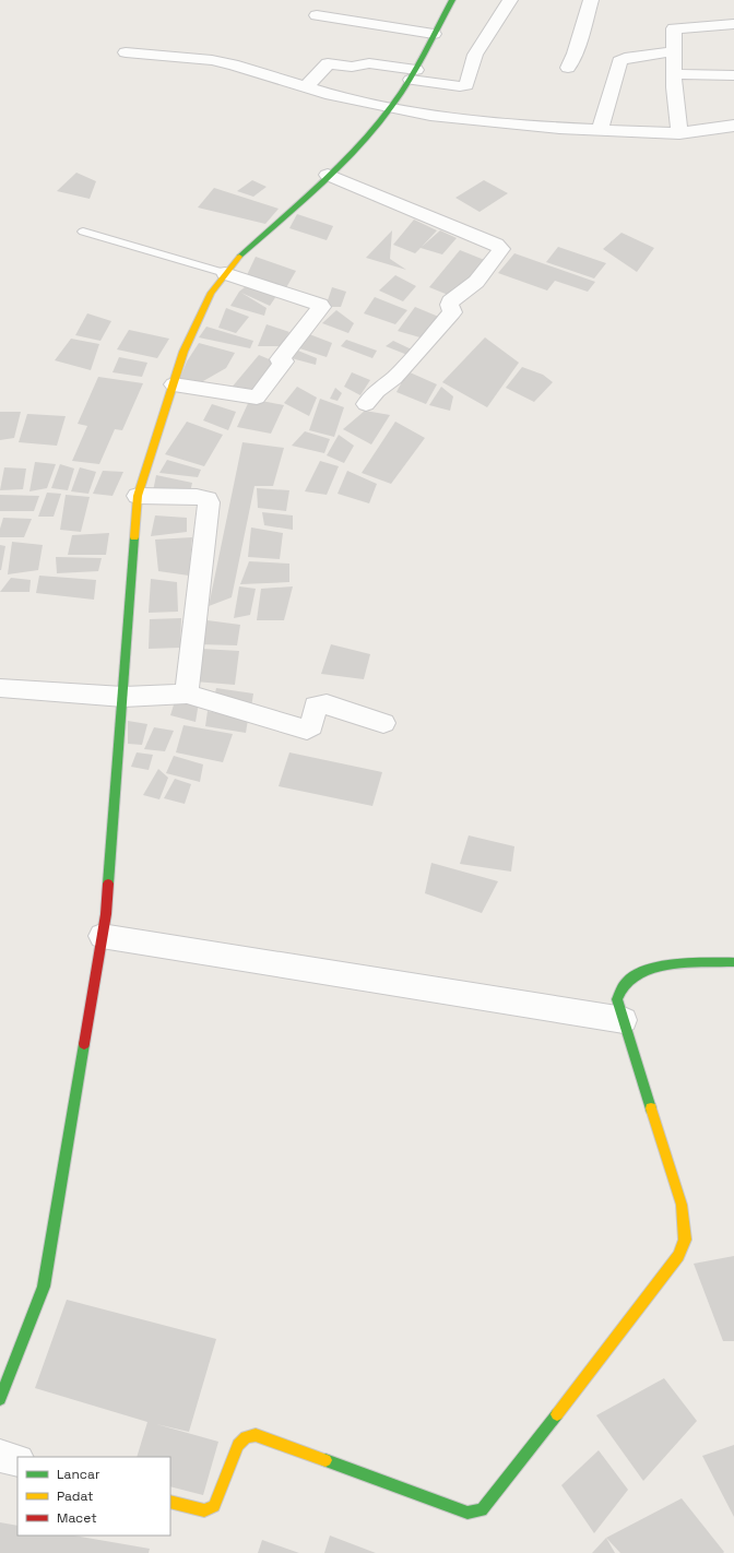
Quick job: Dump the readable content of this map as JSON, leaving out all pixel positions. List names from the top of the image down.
{
  "legend": ["Lancar", "Padat", "Macet"]
}
